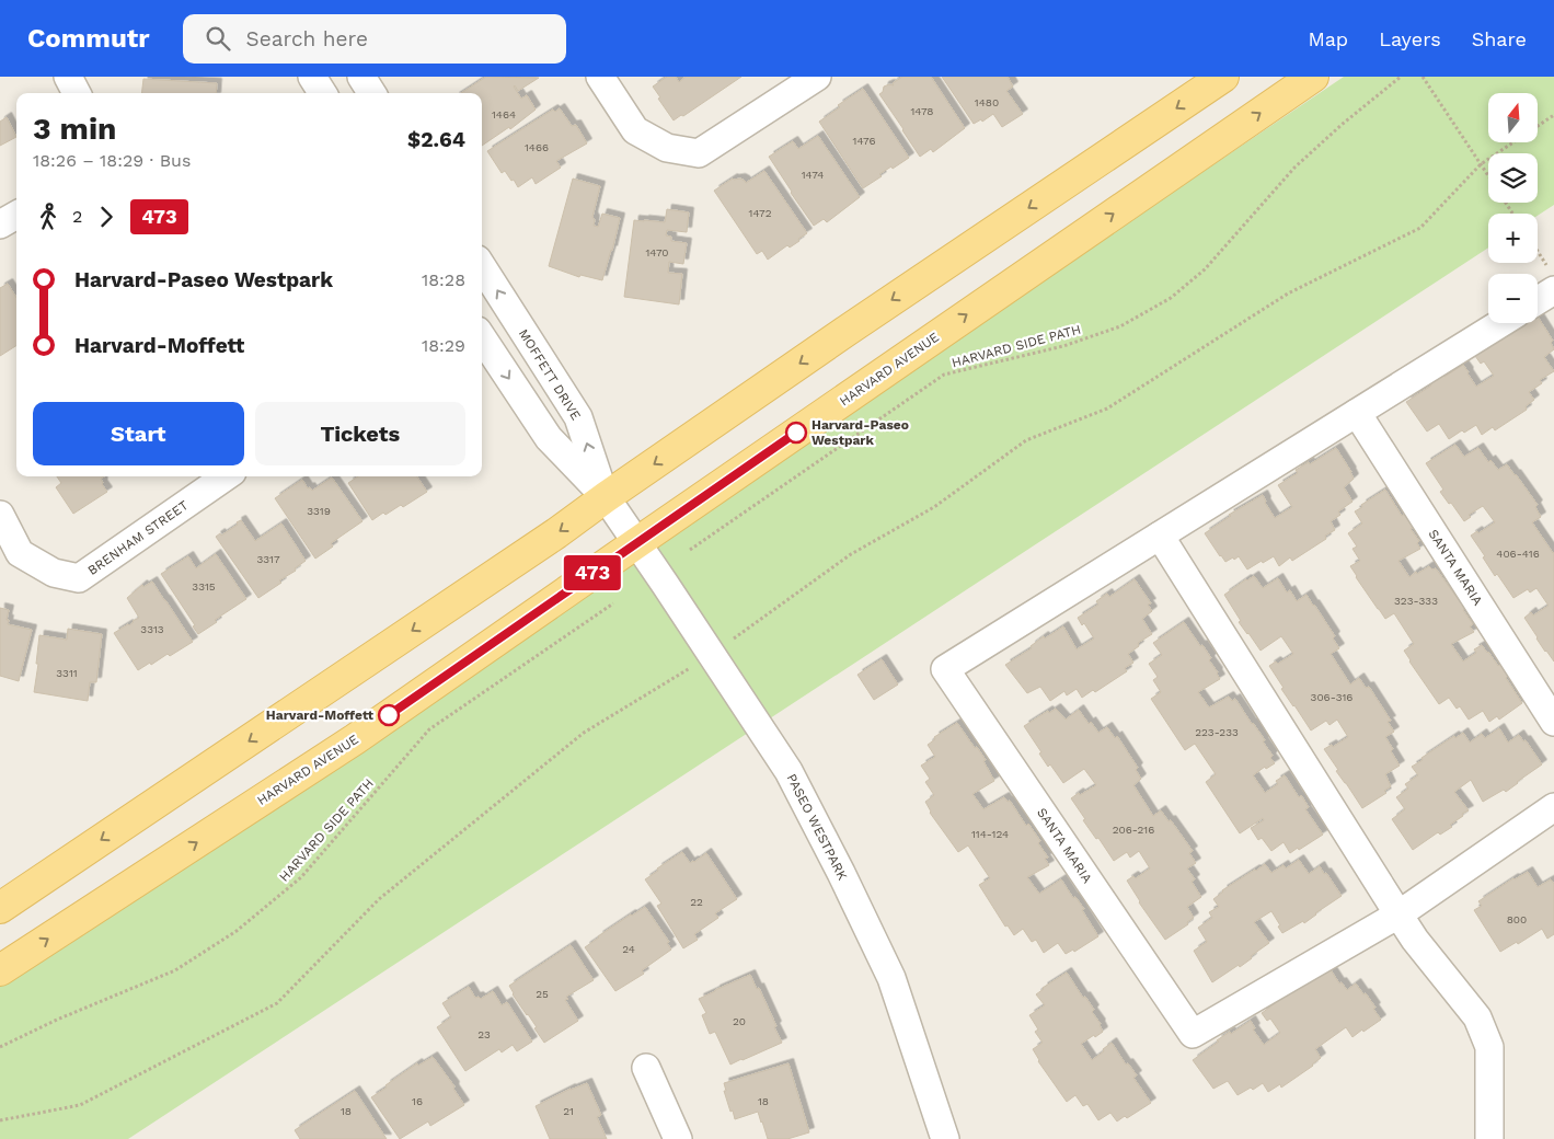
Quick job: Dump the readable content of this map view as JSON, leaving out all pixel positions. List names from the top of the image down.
{
  "streets": {
    "main road": ["HARVARD AVENUE"],
    "street": [
      "MOFFETT DRIVE",
      "BRENHAM STREET",
      "SANTA MARIA",
      "PASEO WESTPARK"
    ],
    "path": ["HARVARD SIDE PATH"]
  },
  "crossings": [
    ["HARVARD AVENUE", "MOFFETT DRIVE"],
    ["HARVARD AVENUE", "PASEO WESTPARK"],
    ["MOFFETT DRIVE", "PASEO WESTPARK"]
  ],
  "places": ["Harvard-Paseo Westpark", "Harvard-Moffett"],
  "lines": ["bus line 473"],
  "house_numbers": [
    "1480",
    "1478",
    "1464",
    "1476",
    "1466",
    "1474",
    "1472",
    "1470",
    "3319",
    "406-416",
    "3317",
    "3315",
    "323-333",
    "3313",
    "3311",
    "306-316",
    "223-233",
    "206-216",
    "114-124",
    "22",
    "800",
    "24",
    "25",
    "20",
    "23",
    "16",
    "18",
    "18",
    "21"
  ],
  "north": "top",
  "page": {
    "header": "Commutr",
    "search": "Search here",
    "nav": ["Map", "Layers", "Share"],
    "on_map": "473",
    "map_buttons": ["+", "−"],
    "heading": ["3 min", "18:26 – 18:29 · Bus", "$2.64"],
    "legs": ["2", "473"],
    "list": [
      {
        "name": "Harvard-Paseo Westpark",
        "value": "18:28"
      },
      {
        "name": "Harvard-Moffett",
        "value": "18:29"
      }
    ],
    "buttons": ["Start", "Tickets"]
  }
}
